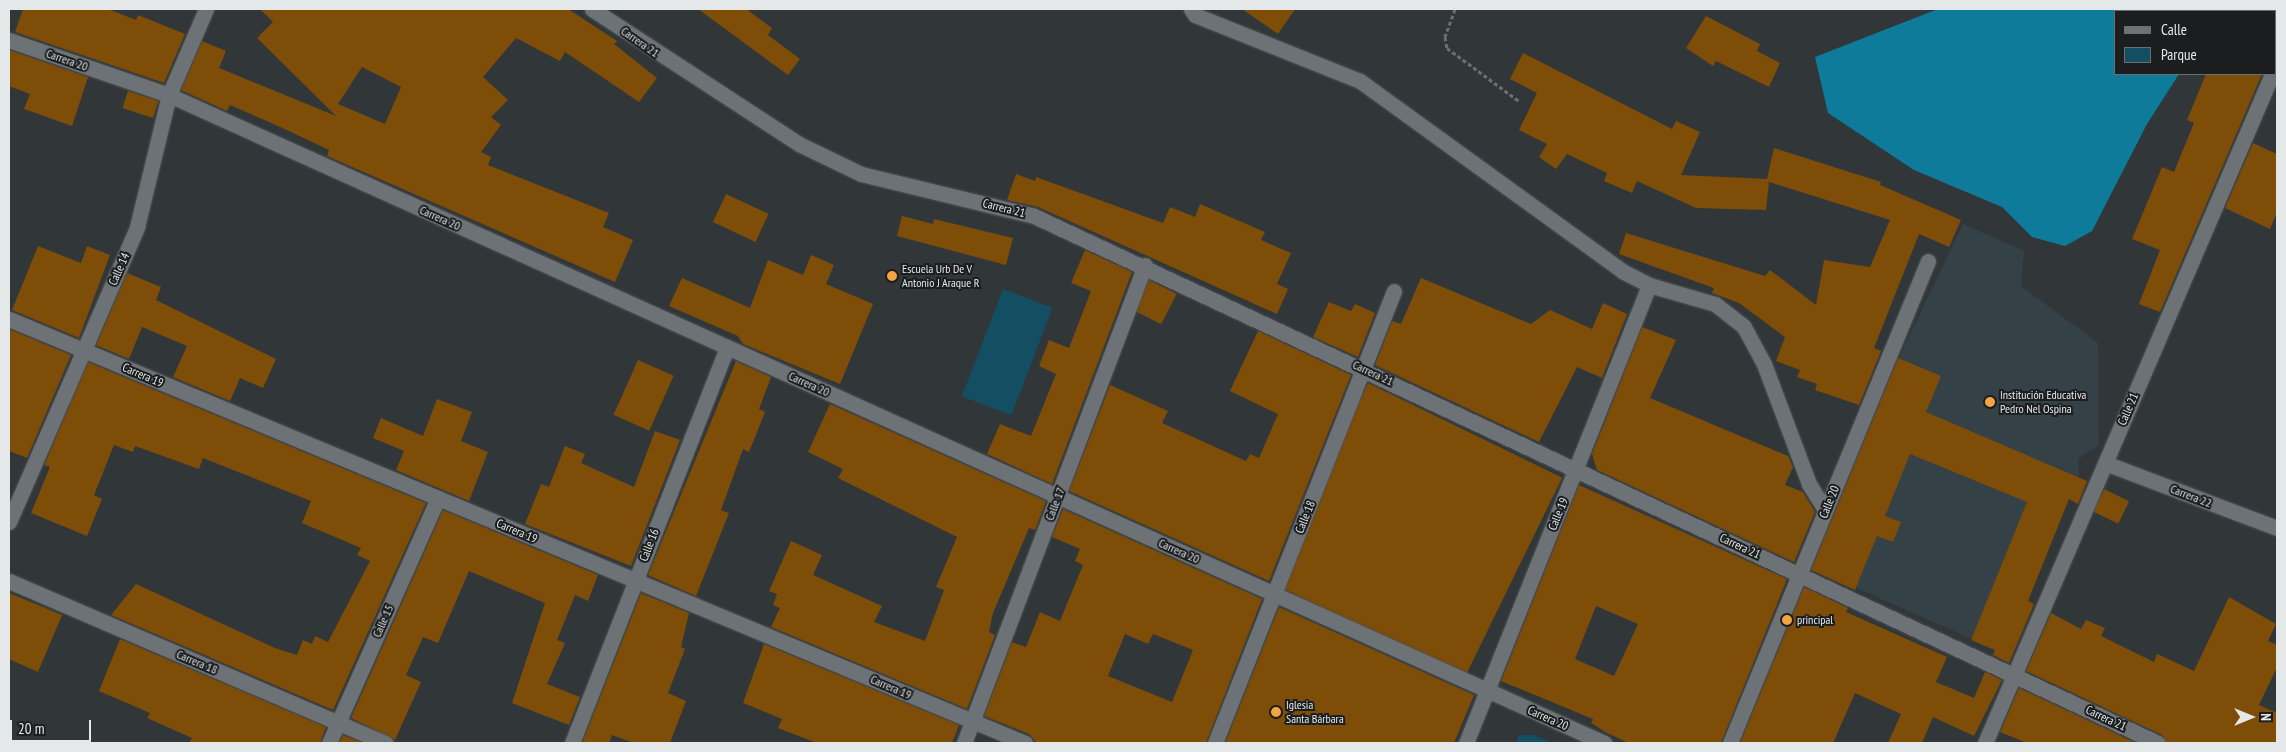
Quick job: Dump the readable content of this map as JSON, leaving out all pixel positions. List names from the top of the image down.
{
  "streets": {
    "street": [
      "Carrera 21",
      "Carrera 20",
      "Calle 14",
      "Carrera 19",
      "Calle 21",
      "Carrera 22",
      "Calle 20",
      "Calle 17",
      "Calle 19",
      "Calle 18",
      "Calle 16",
      "Calle 15",
      "Carrera 18"
    ]
  },
  "crossings": [
    ["Carrera 21", "Calle 21"],
    ["Carrera 21", "Calle 20"],
    ["Carrera 21", "Calle 17"],
    ["Carrera 21", "Calle 19"],
    ["Carrera 21", "Calle 18"],
    ["Carrera 20", "Calle 14"],
    ["Carrera 20", "Calle 17"],
    ["Carrera 20", "Calle 19"],
    ["Carrera 20", "Calle 18"],
    ["Carrera 20", "Calle 16"],
    ["Calle 14", "Carrera 19"],
    ["Carrera 19", "Calle 17"],
    ["Carrera 19", "Calle 16"],
    ["Carrera 19", "Calle 15"],
    ["Calle 21", "Carrera 22"],
    ["Calle 15", "Carrera 18"]
  ],
  "places": [
    "Escuela Urb De V Antonio J Araque R",
    "Institución Educativa Pedro Nel Ospina",
    "principal",
    "Iglesia Santa Bárbara"
  ],
  "legend": ["Calle", "Parque"],
  "scale_bar": "20 m",
  "north": "right"
}
